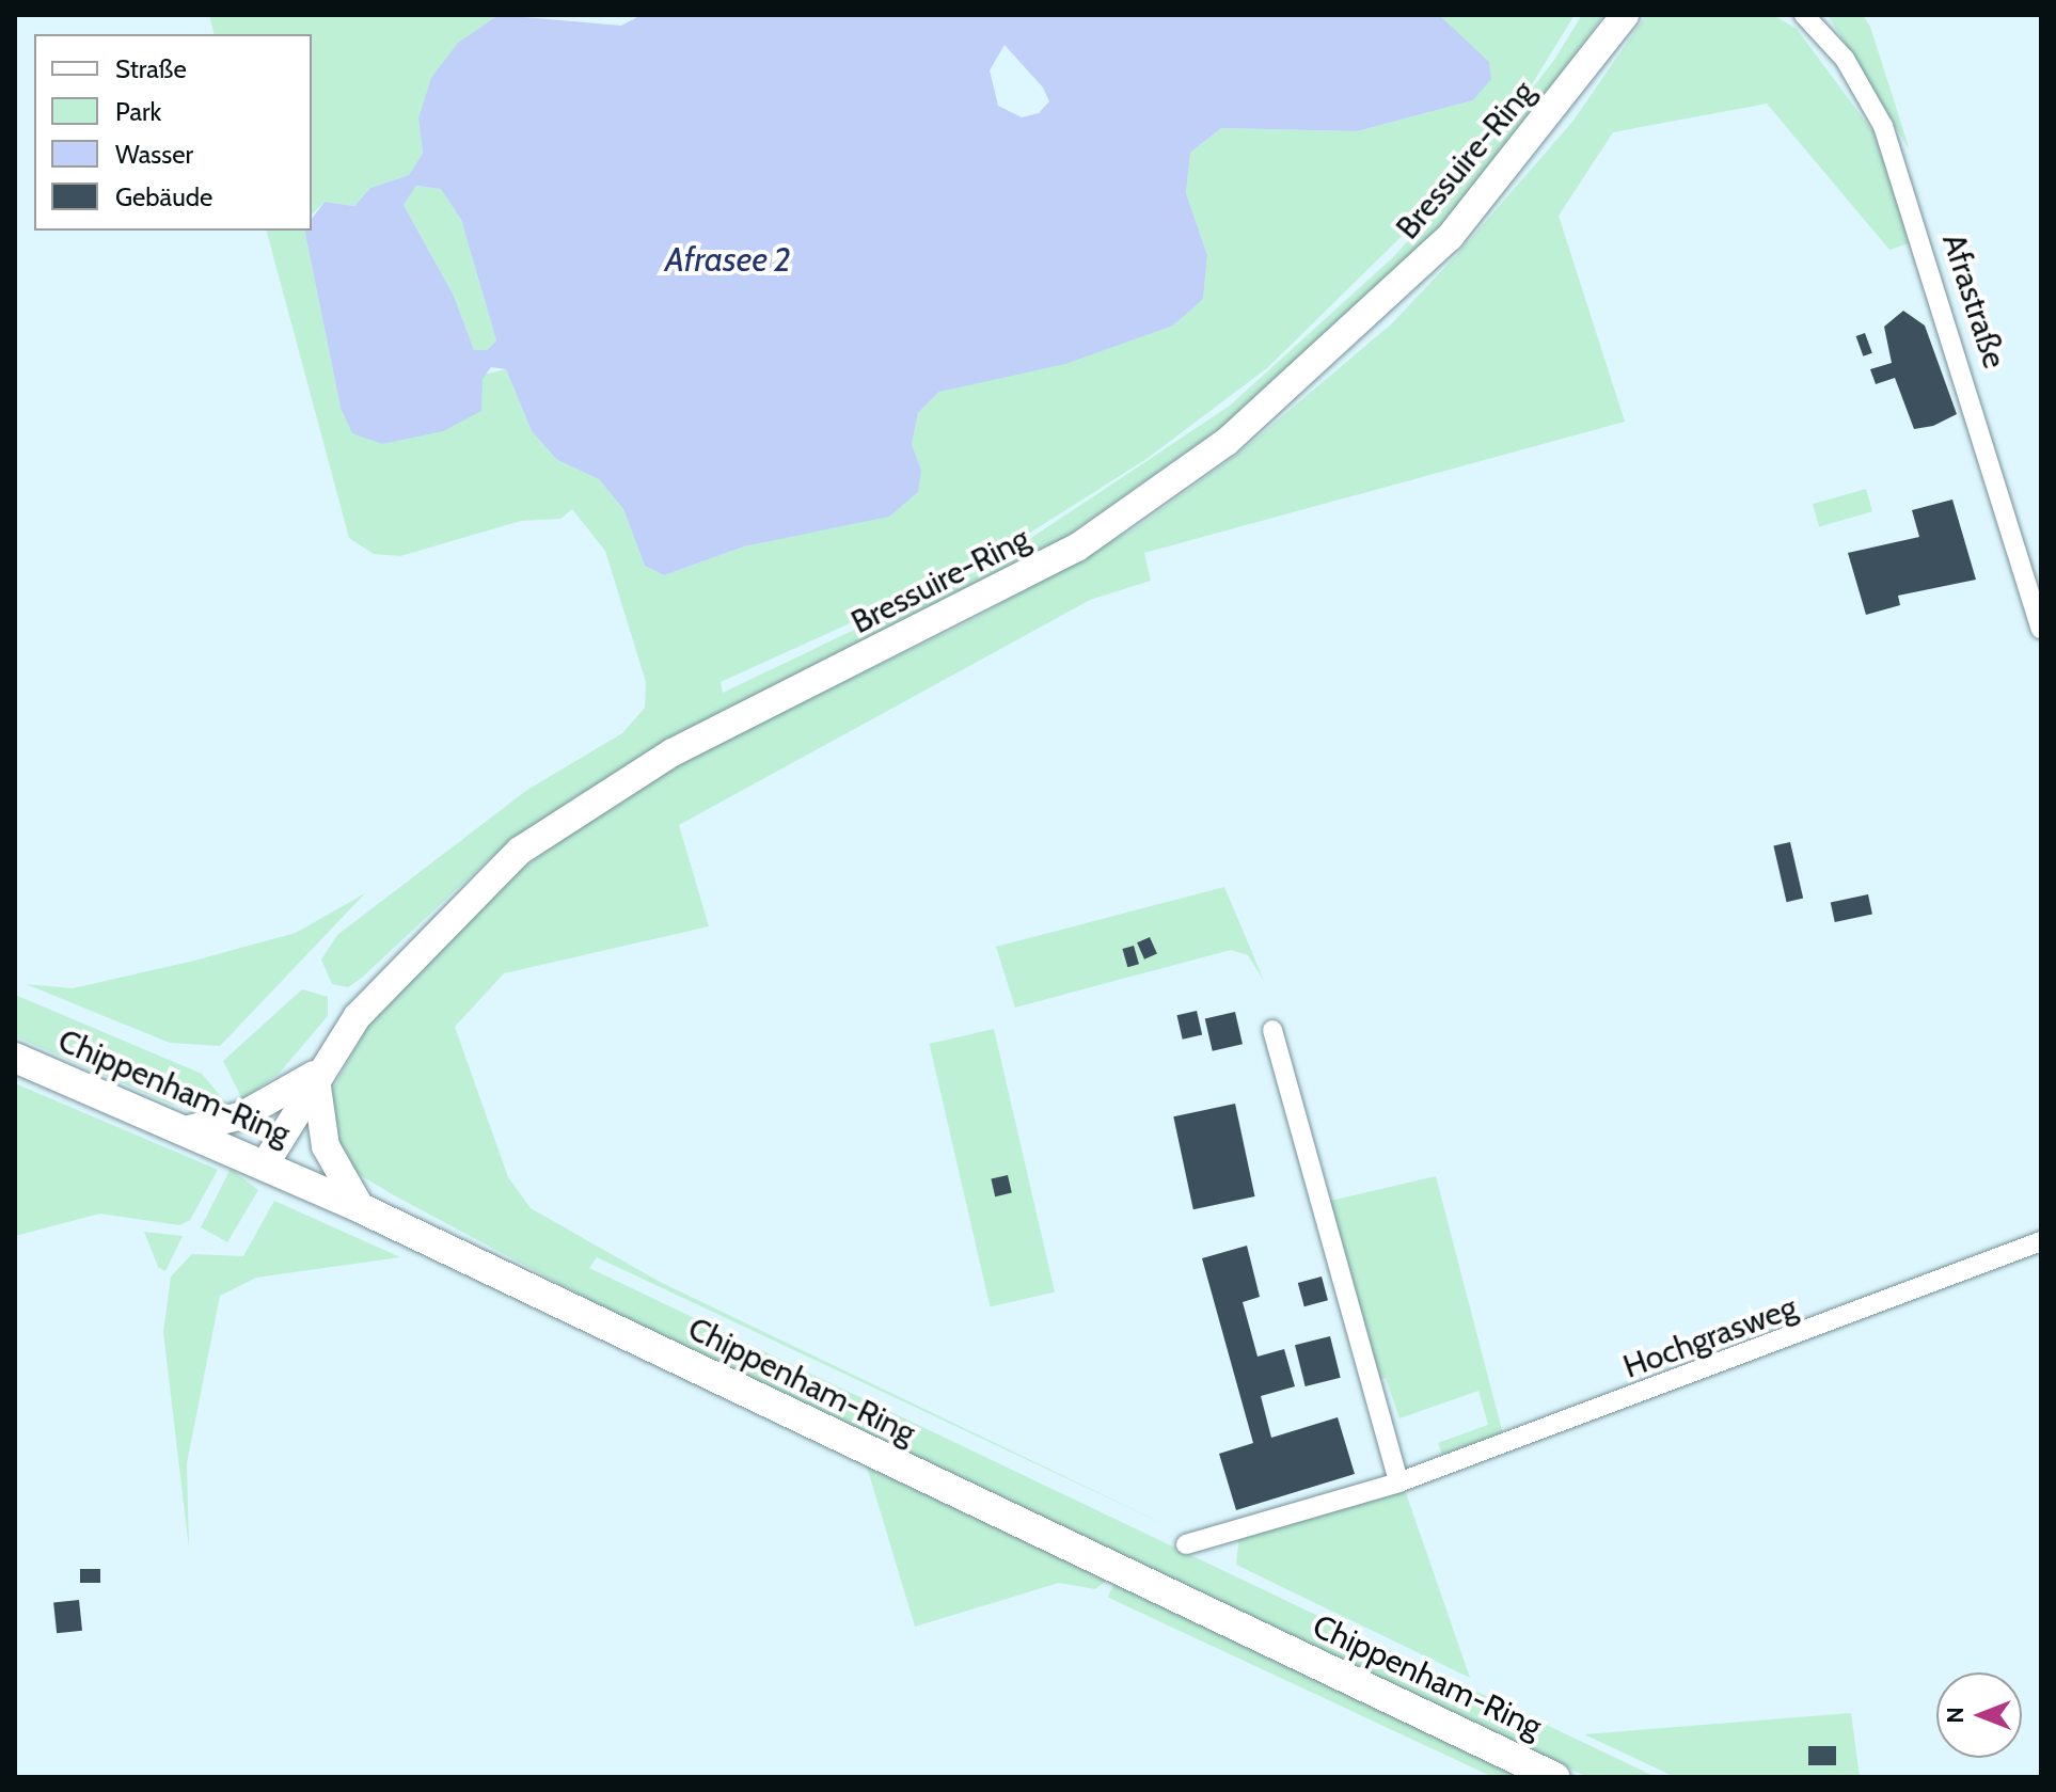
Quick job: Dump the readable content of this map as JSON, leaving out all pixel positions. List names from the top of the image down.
{
  "streets": {
    "main road": ["Bressuire-Ring", "Chippenham-Ring"],
    "street": ["Afrastraße", "Hochgrasweg"]
  },
  "crossings": [
    ["Bressuire-Ring", "Chippenham-Ring"]
  ],
  "water": ["Afrasee 2"],
  "legend": [
    "Straße",
    "Park",
    "Wasser",
    "Gebäude"
  ],
  "north": "left"
}
